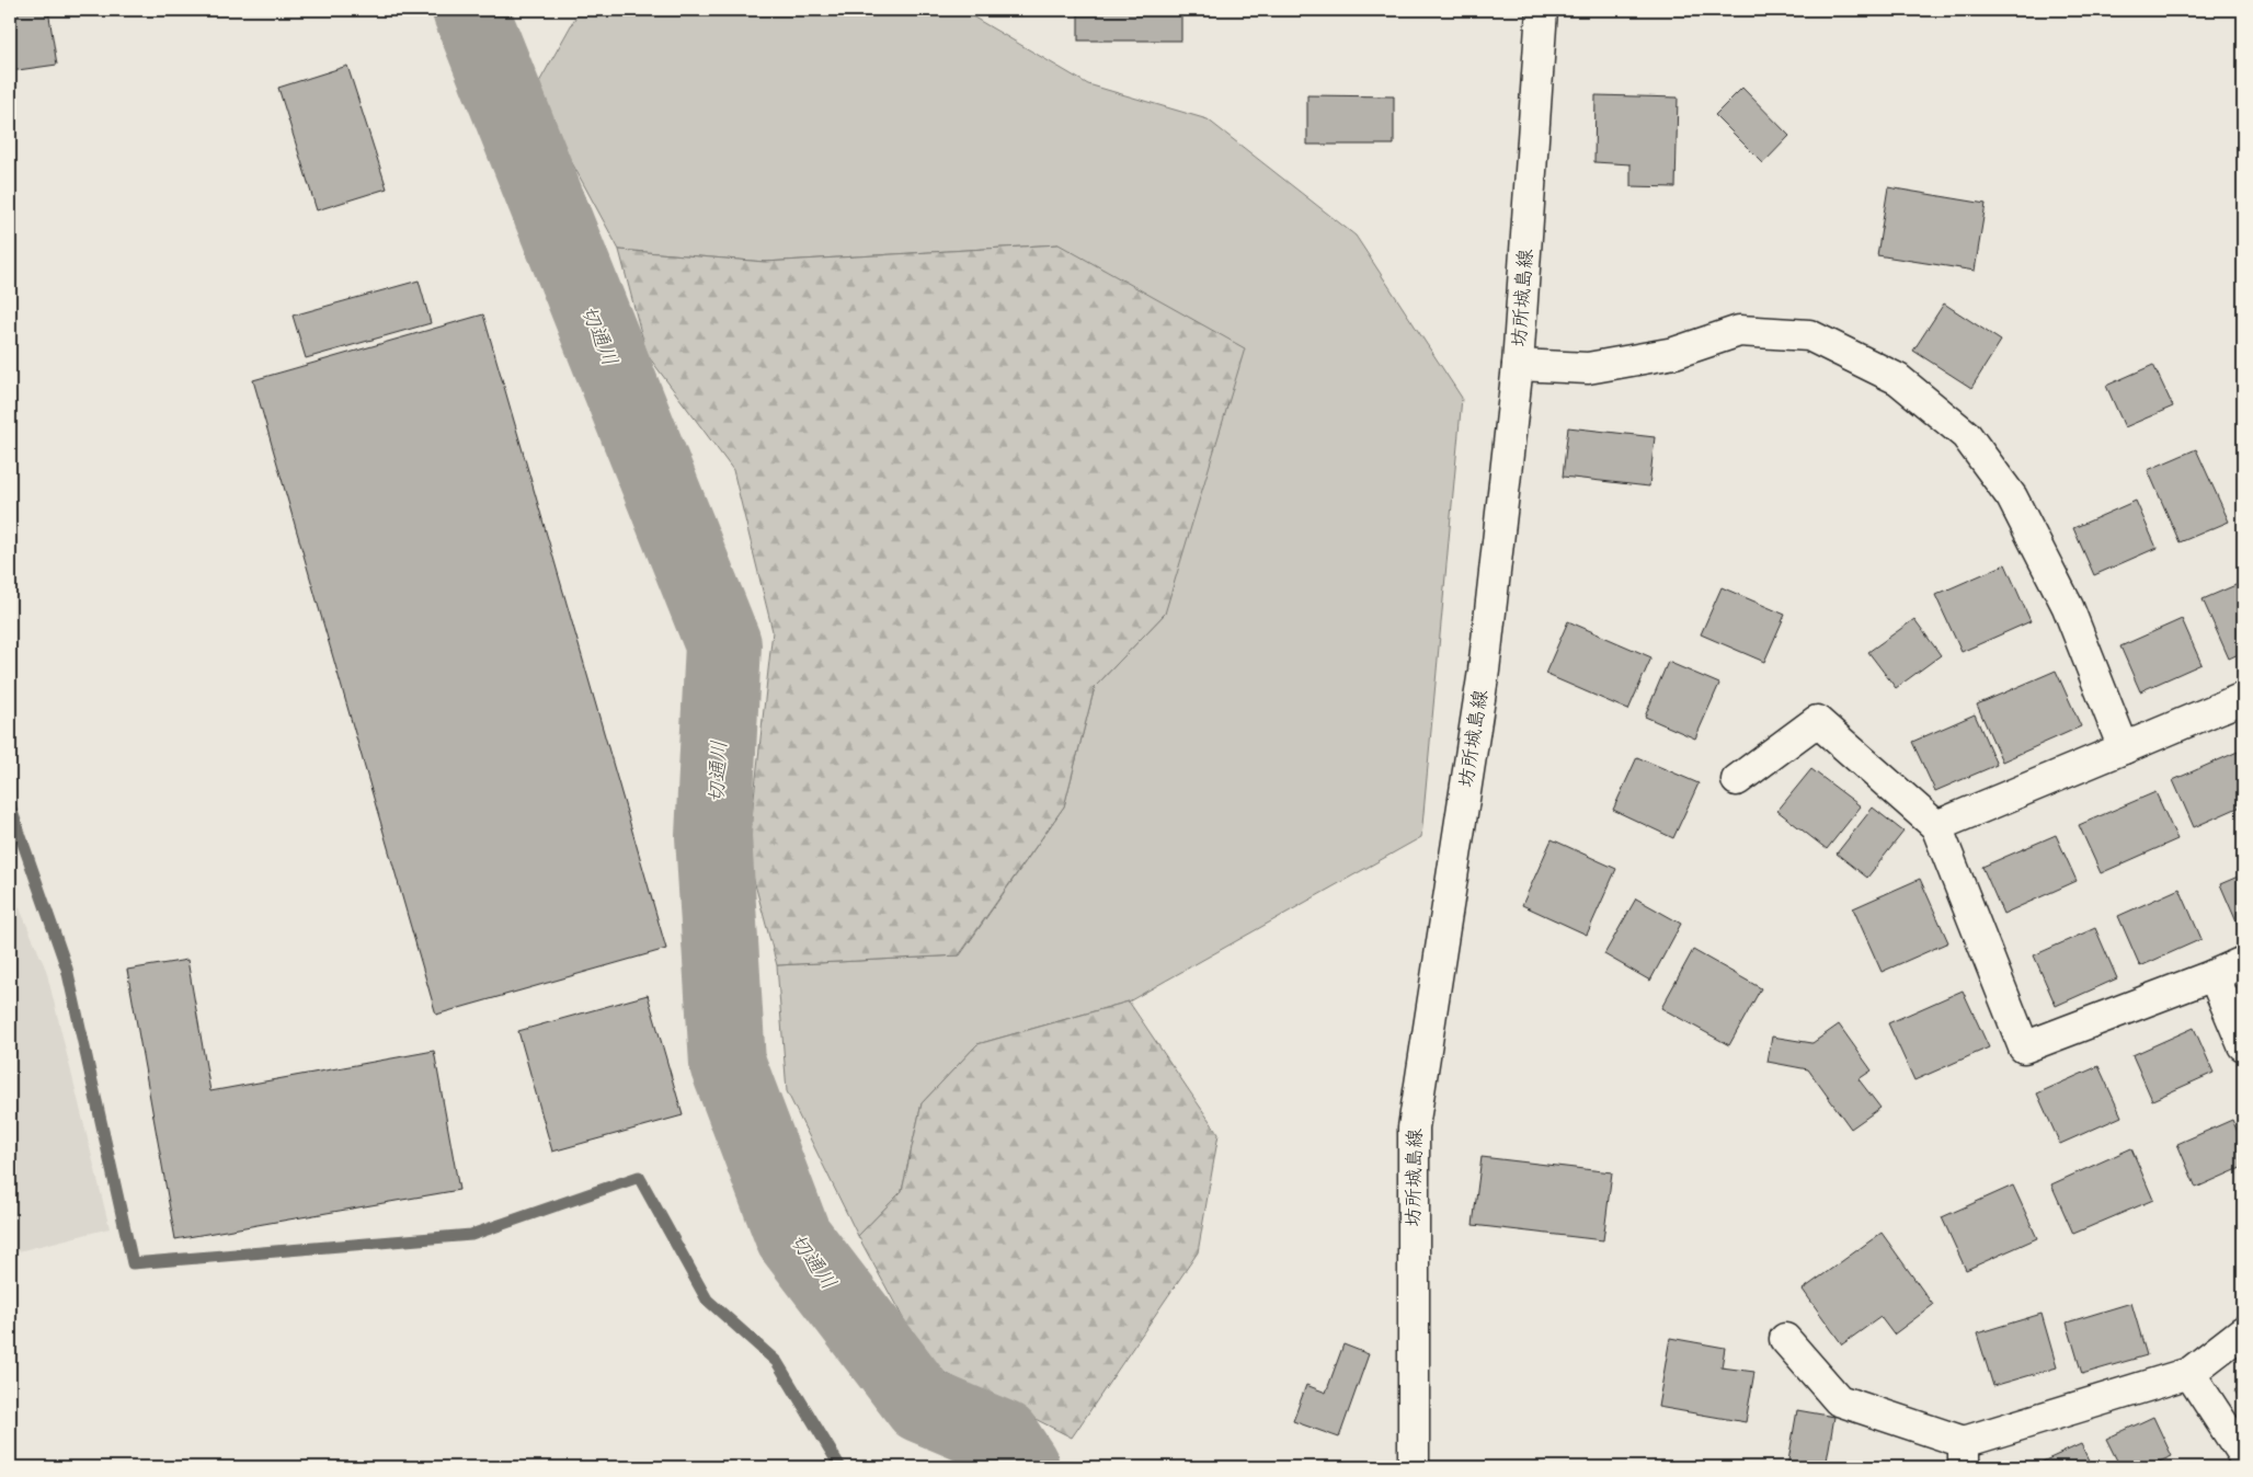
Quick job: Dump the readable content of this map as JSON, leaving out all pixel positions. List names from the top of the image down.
{
  "streets": {
    "street": ["坊所城島線"]
  },
  "water": ["切通川"]
}
